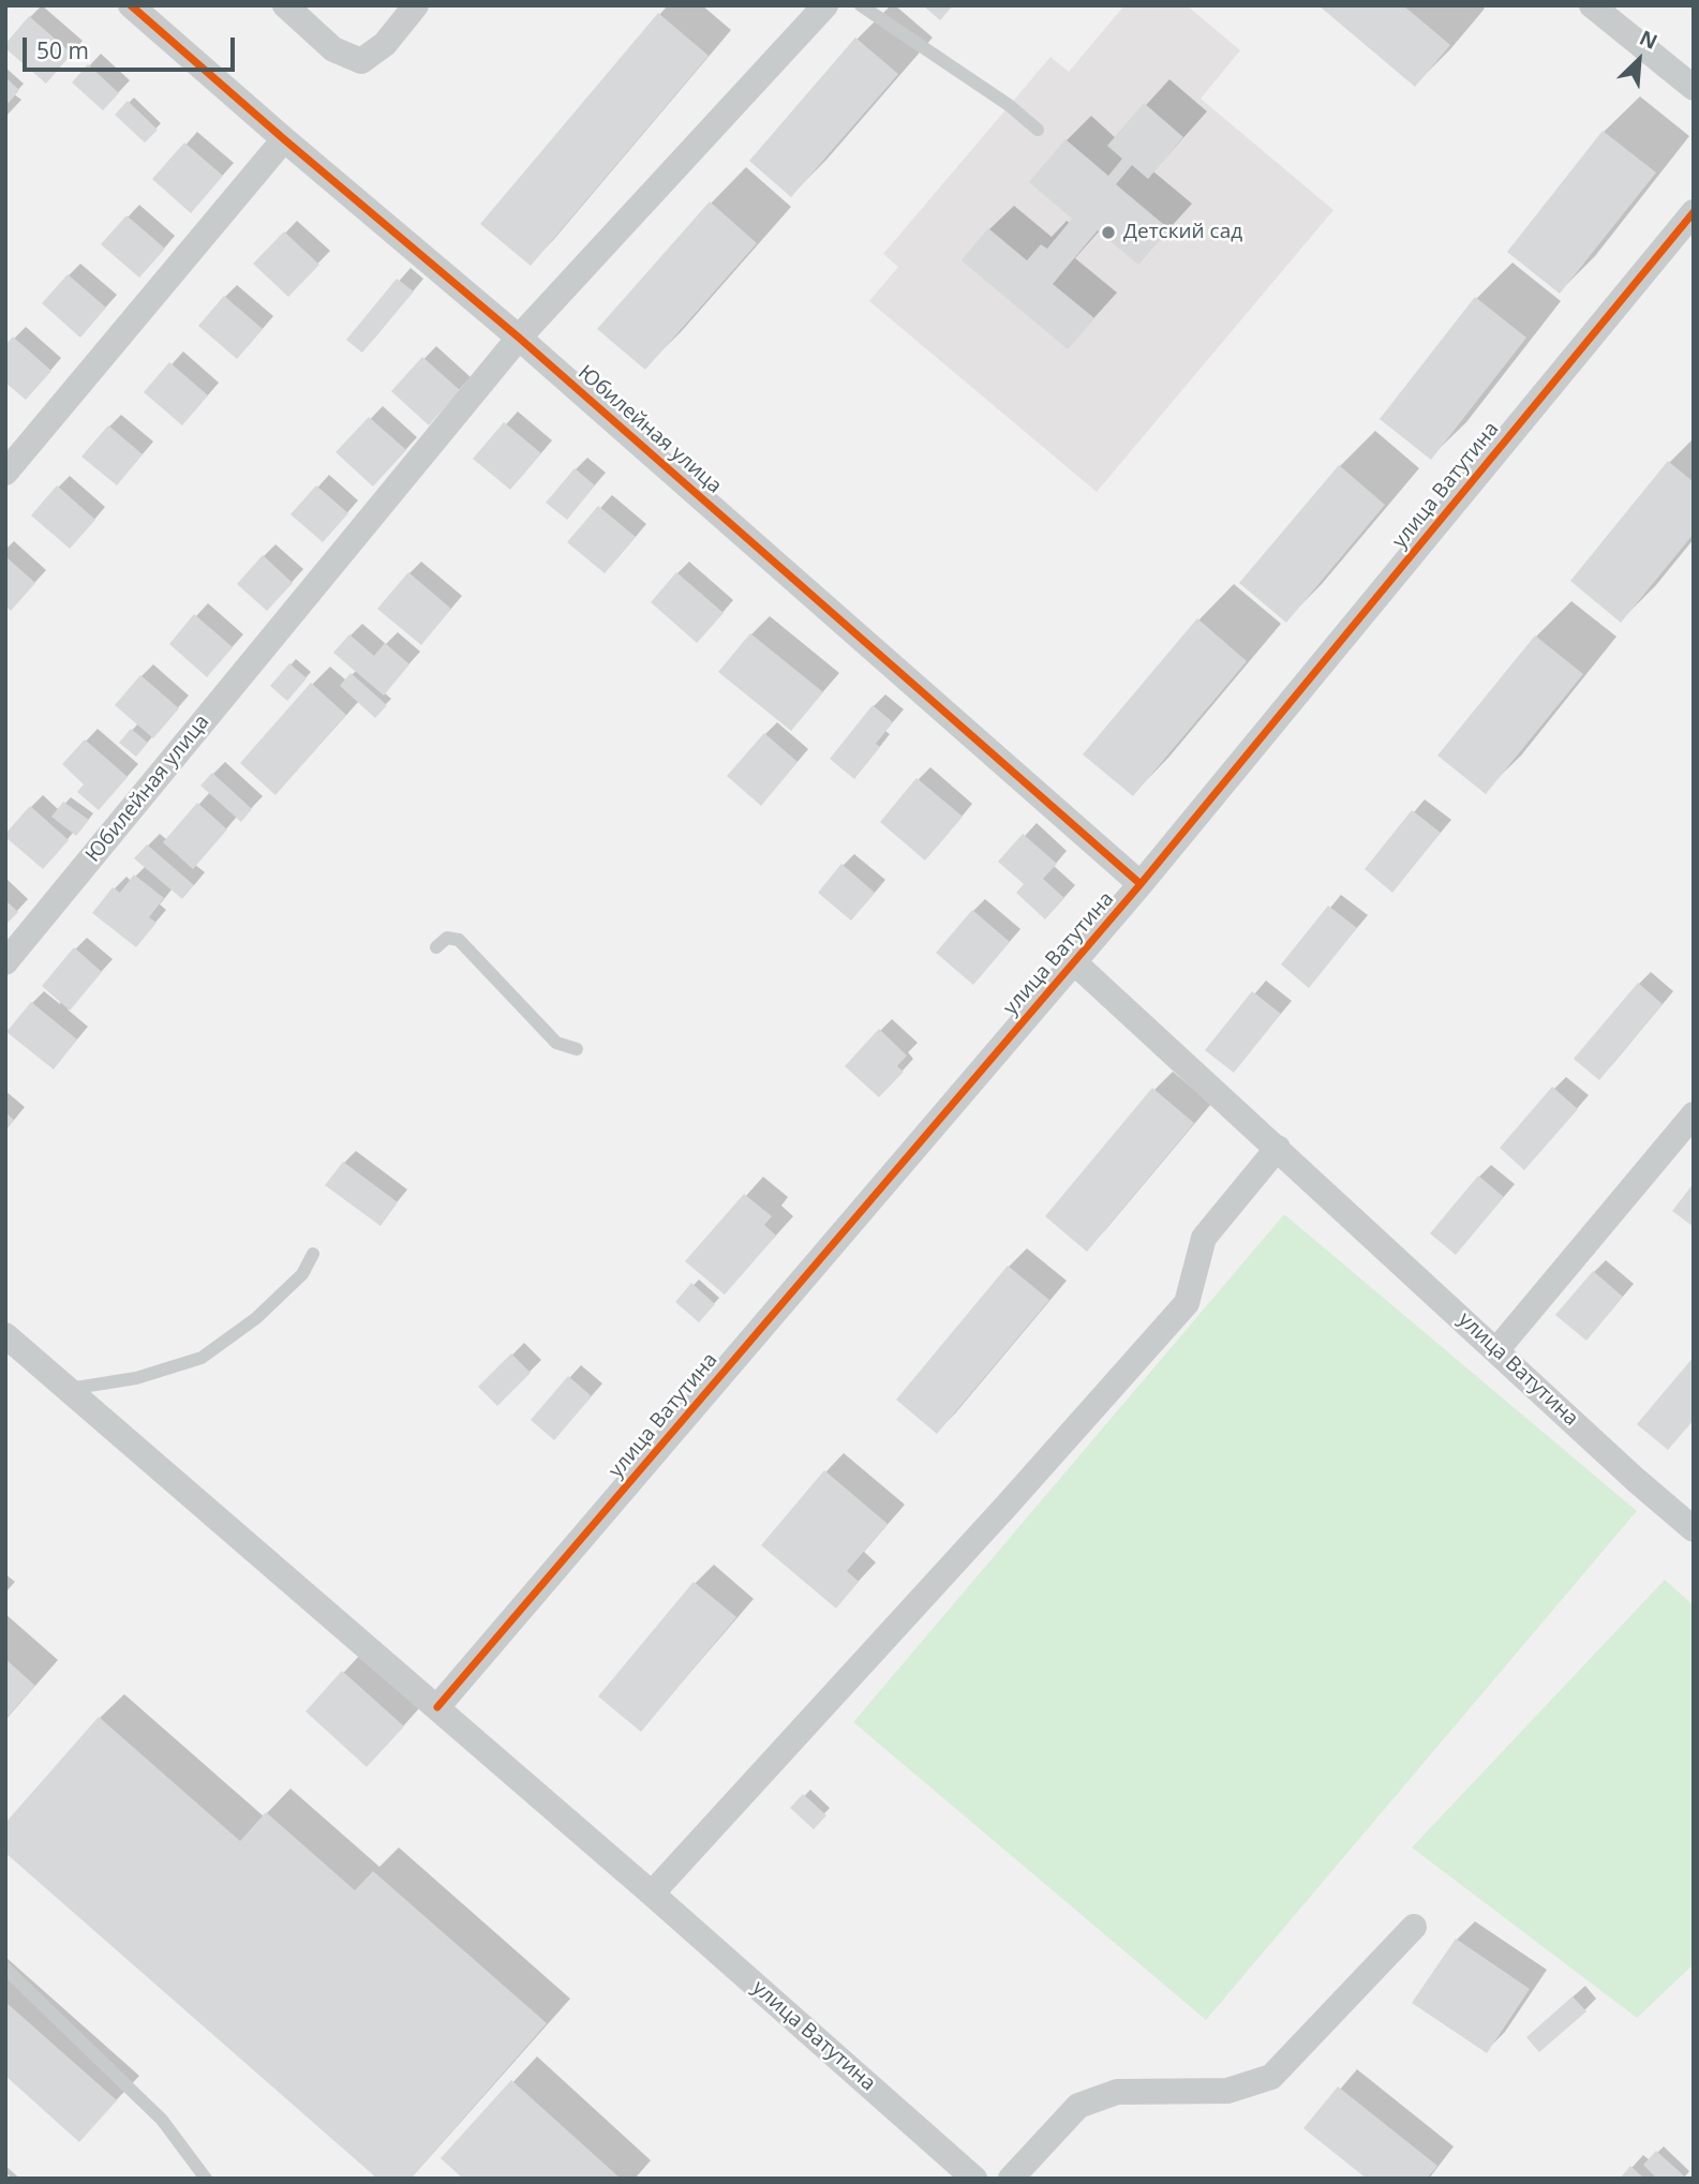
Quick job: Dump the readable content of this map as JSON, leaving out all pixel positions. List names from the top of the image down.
{
  "streets": {
    "street": ["Юбилейная улица", "улица Ватутина"]
  },
  "crossings": [
    ["Юбилейная улица", "улица Ватутина"]
  ],
  "places": ["Детский сад"],
  "scale_bar": "50 m",
  "north": "top right"
}
